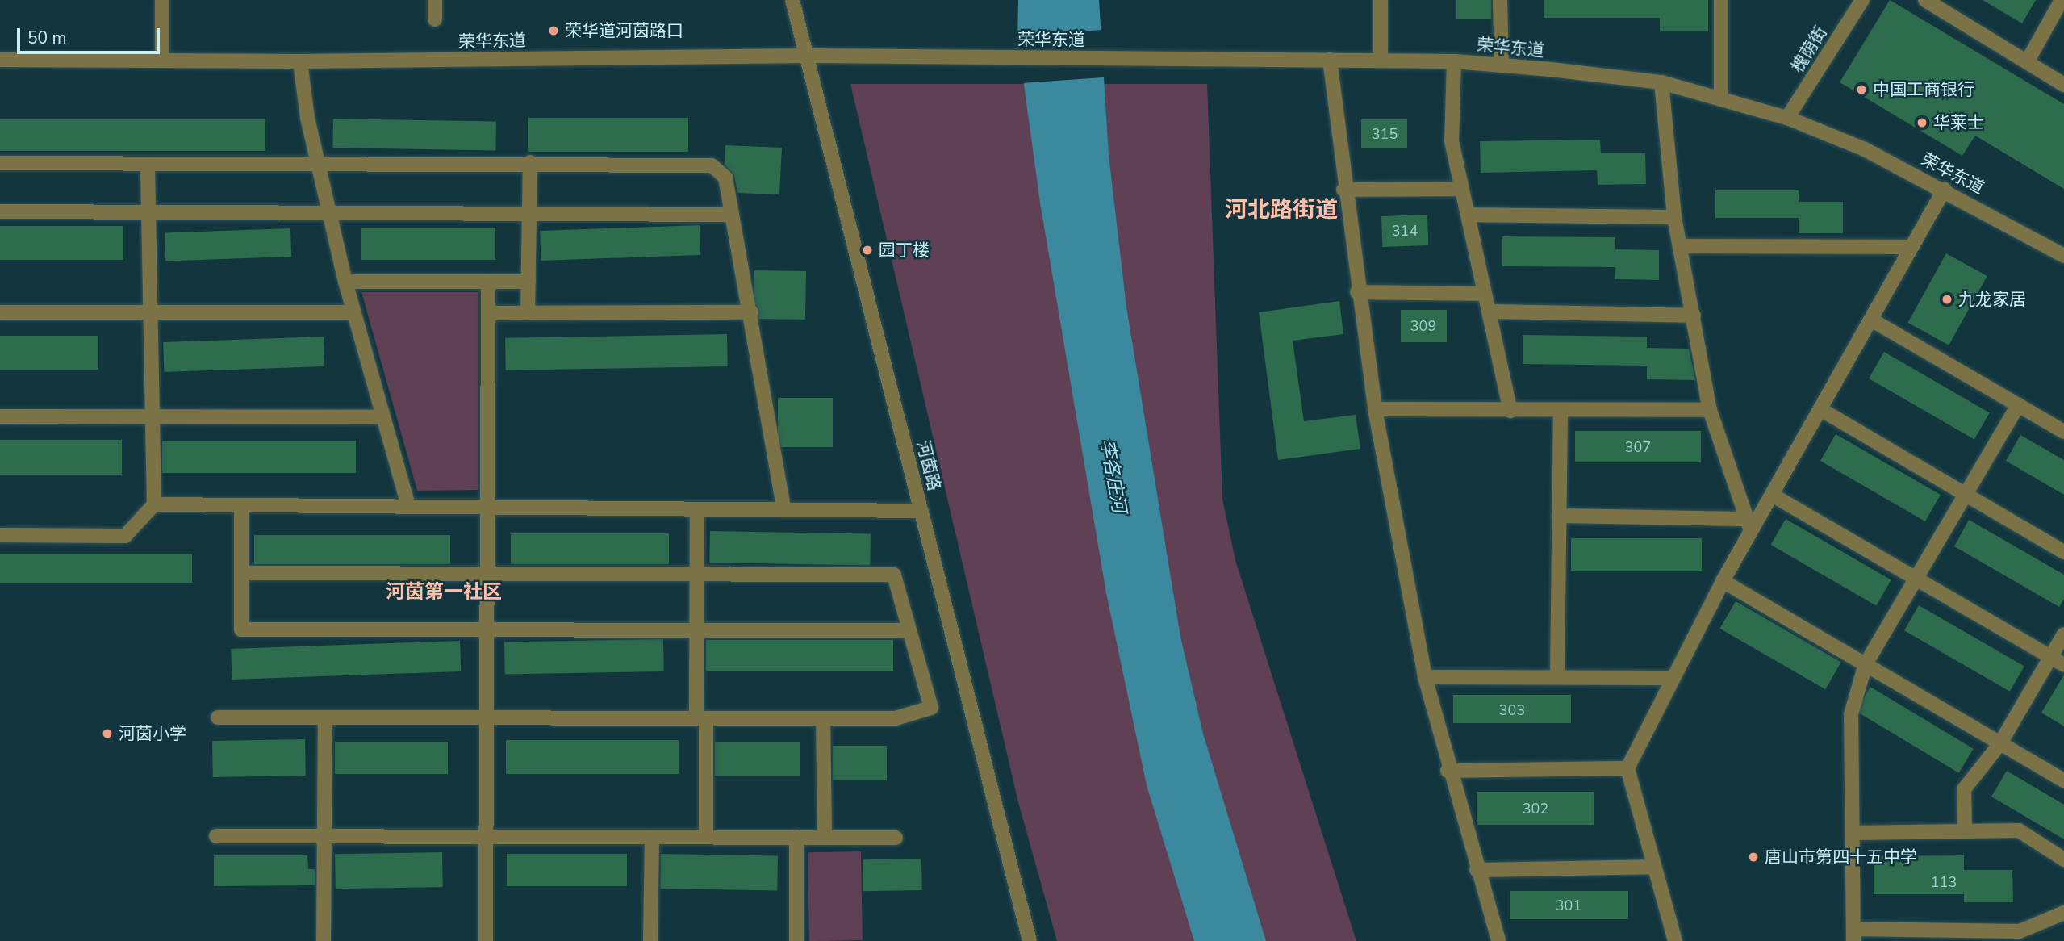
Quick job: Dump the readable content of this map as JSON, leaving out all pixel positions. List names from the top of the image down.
{
  "streets": {
    "street": ["荣华东道", "槐荫街", "河茵路"]
  },
  "crossings": [
    ["荣华东道", "槐荫街"],
    ["荣华东道", "河茵路"]
  ],
  "districts": ["河北路街道", "河茵第一社区"],
  "water": ["李各庄河"],
  "places": [
    "荣华道河茵路口",
    "中国工商银行",
    "华莱士",
    "园丁楼",
    "九龙家居",
    "河茵小学",
    "唐山市第四十五中学"
  ],
  "house_numbers": [
    "315",
    "314",
    "309",
    "307",
    "303",
    "302",
    "113",
    "301"
  ],
  "scale_bar": "50 m"
}
